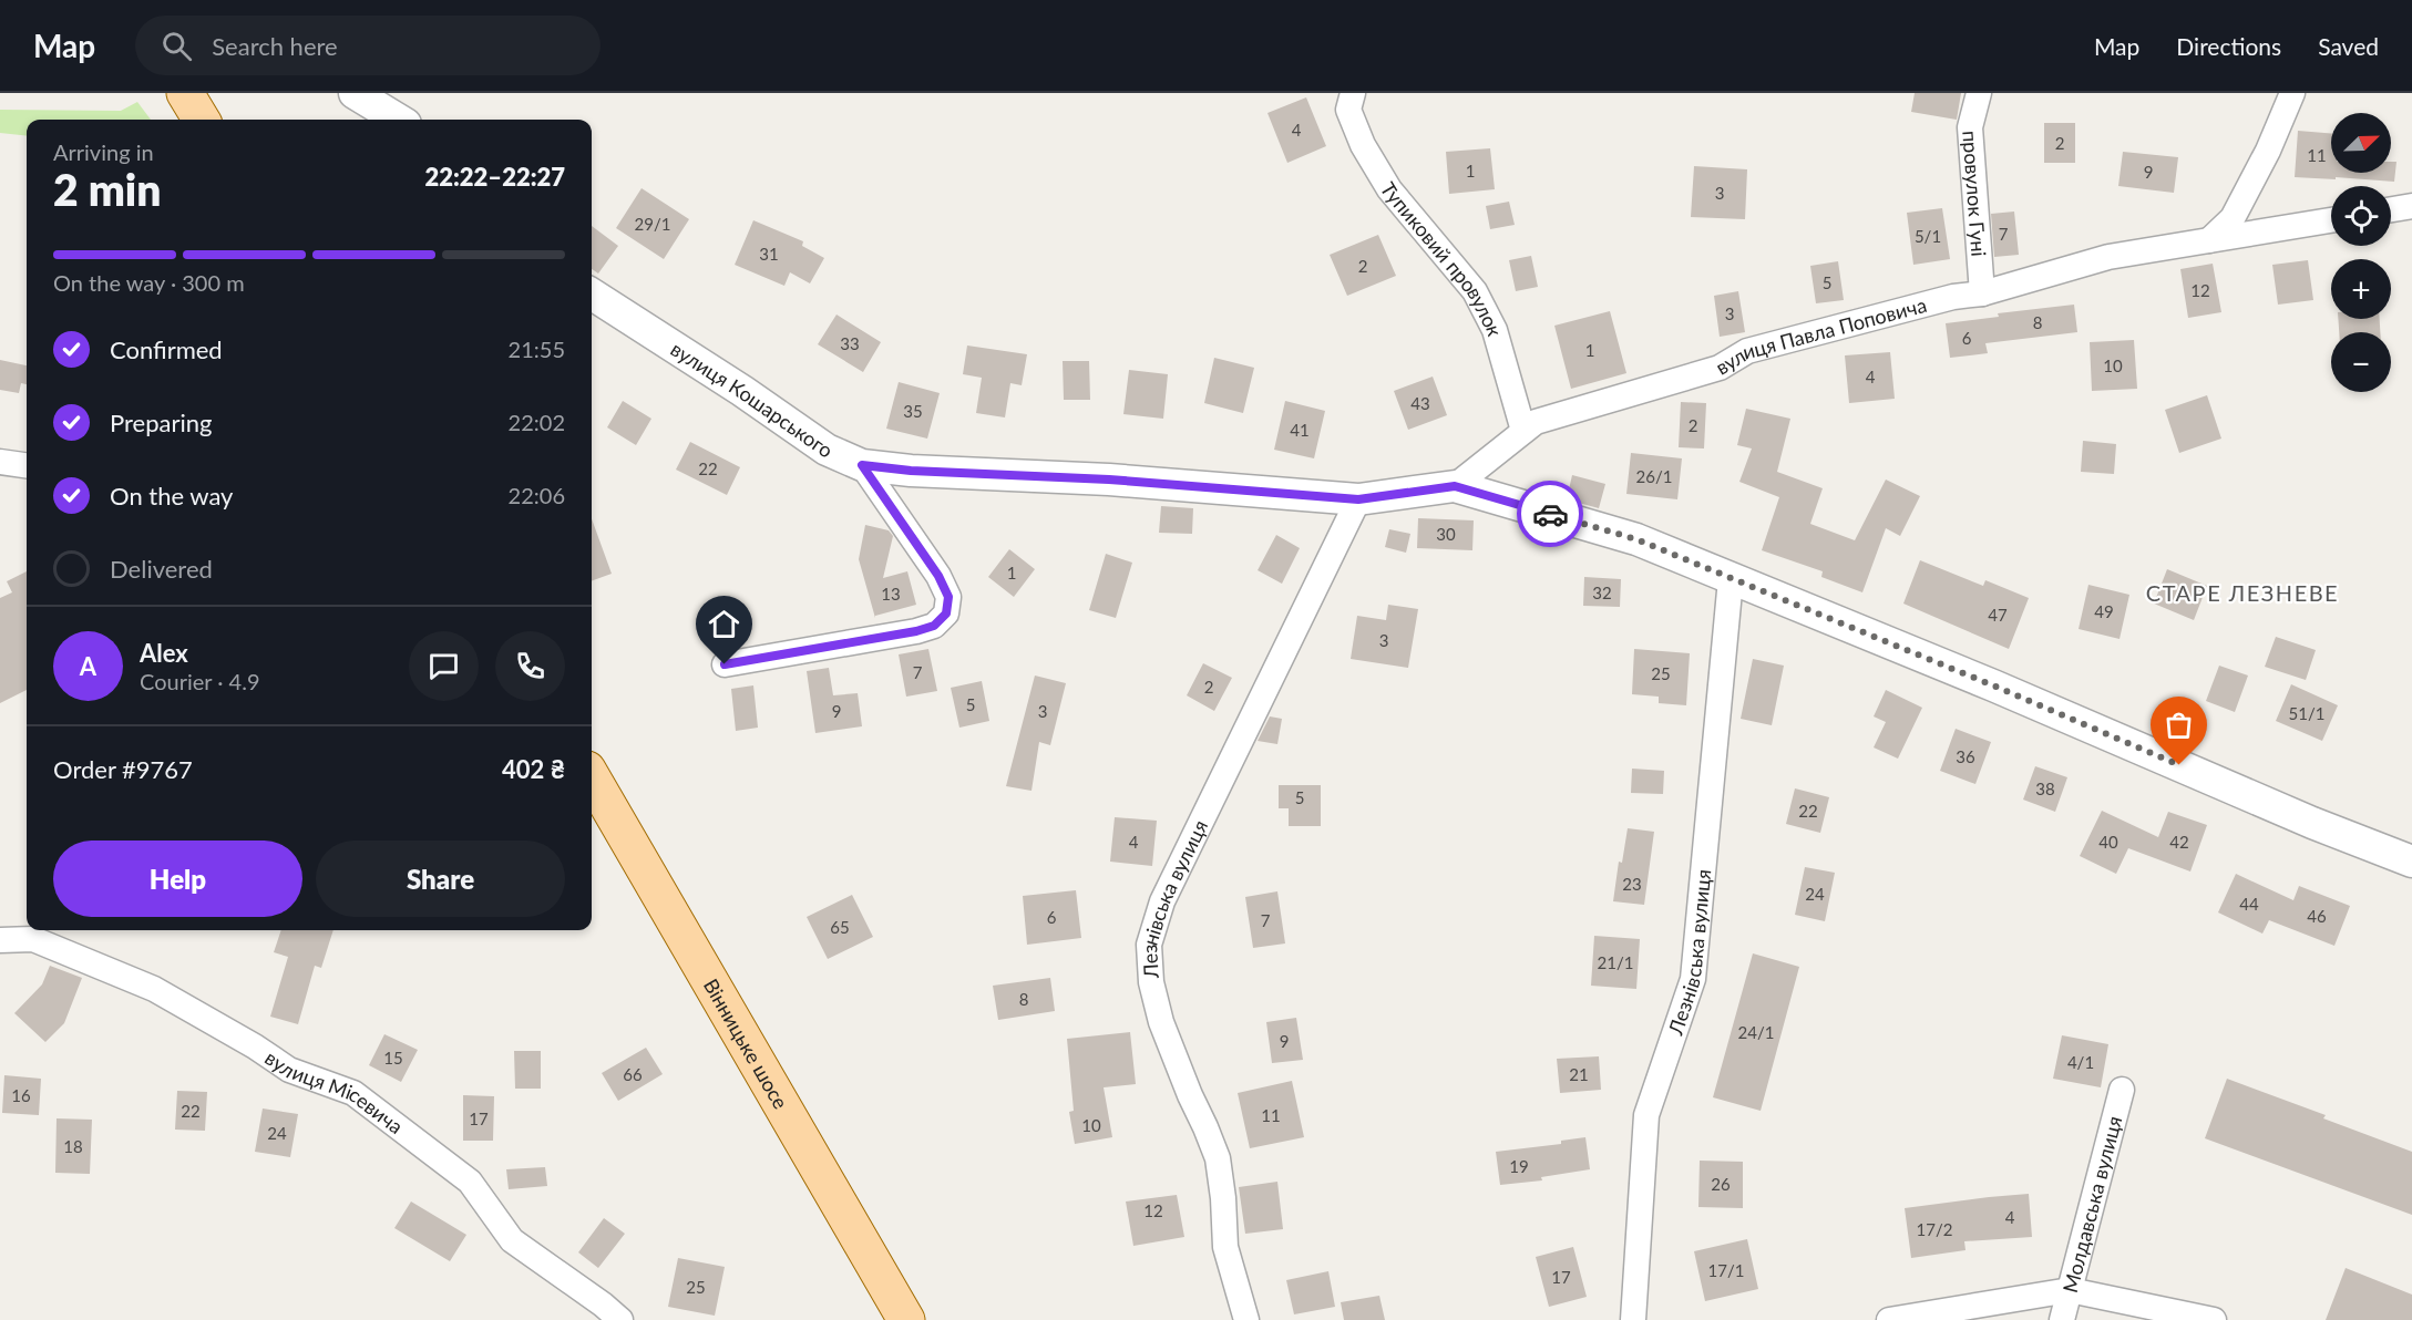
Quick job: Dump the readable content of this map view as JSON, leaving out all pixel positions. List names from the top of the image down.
{
  "streets": {
    "main road": ["Вінницьке шосе"],
    "street": [
      "провулок Гуні",
      "Тупиковий провулок",
      "вулиця Павла Поповича",
      "вулиця Кошарського",
      "Лезнівська вулиця",
      "вулиця Місевича",
      "Молдавська вулиця"
    ]
  },
  "crossings": [
    ["провулок Гуні", "вулиця Павла Поповича"],
    ["Тупиковий провулок", "вулиця Павла Поповича"],
    ["вулиця Павла Поповича", "вулиця Кошарського"],
    ["вулиця Кошарського", "Лезнівська вулиця"]
  ],
  "districts": ["СТАРЕ ЛЕЗНЕВЕ"],
  "house_numbers": [
    "4",
    "2",
    "11",
    "1",
    "9",
    "3",
    "29/1",
    "7",
    "5/1",
    "31",
    "2",
    "5",
    "12",
    "3",
    "8",
    "6",
    "33",
    "1",
    "10",
    "4",
    "43",
    "35",
    "2",
    "41",
    "22",
    "26/1",
    "30",
    "1",
    "32",
    "13",
    "49",
    "47",
    "3",
    "7",
    "25",
    "2",
    "5",
    "9",
    "3",
    "51/1",
    "36",
    "38",
    "5",
    "22",
    "4",
    "40",
    "42",
    "23",
    "24",
    "44",
    "46",
    "6",
    "7",
    "65",
    "21/1",
    "8",
    "24/1",
    "9",
    "15",
    "4/1",
    "66",
    "21",
    "16",
    "22",
    "11",
    "17",
    "10",
    "24",
    "18",
    "19",
    "26",
    "12",
    "4",
    "17/2",
    "17/1",
    "17",
    "25"
  ],
  "north": "top right",
  "page": {
    "header": "Map",
    "search": "Search here",
    "nav": ["Map", "Directions", "Saved"],
    "map_buttons": ["+", "−"],
    "heading": ["2 min", "Arriving in", "22:22–22:27"],
    "panel": [
      "Alex",
      "Courier · 4.9",
      "Order #9767",
      "402 ₴"
    ],
    "bar": "On the way · 300 m",
    "list": [
      ["Confirmed", "21:55"],
      ["Preparing", "22:02"],
      ["On the way", "22:06"],
      "Delivered"
    ],
    "round": "A",
    "buttons": ["Help", "Share"]
  }
}
